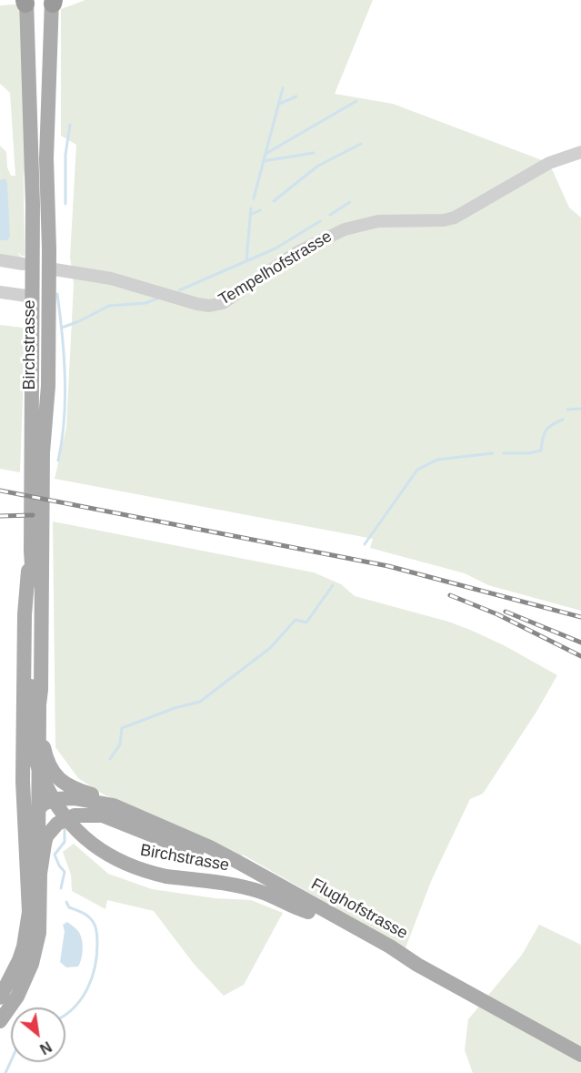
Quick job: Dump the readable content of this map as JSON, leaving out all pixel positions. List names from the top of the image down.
{
  "streets": {
    "main road": ["Birchstrasse", "Flughofstrasse"],
    "street": ["Tempelhofstrasse"]
  },
  "crossings": [
    ["Birchstrasse", "Flughofstrasse"]
  ],
  "north": "bottom right"
}
